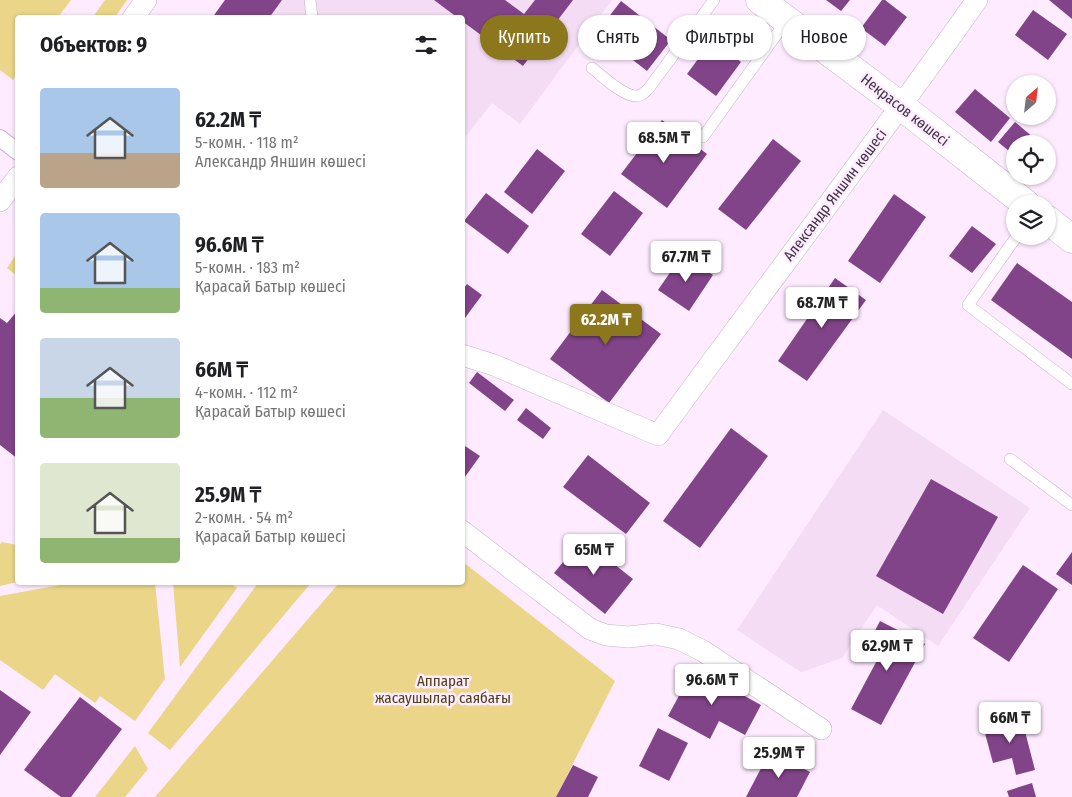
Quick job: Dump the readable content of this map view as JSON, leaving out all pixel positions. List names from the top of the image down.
{
  "streets": {
    "main road": ["Некрасов көшесі"],
    "street": ["Александр Яншин көшесі"]
  },
  "crossings": [
    ["Некрасов көшесі", "Александр Яншин көшесі"]
  ],
  "parks": ["Аппарат жасаушылар саябағы"],
  "north": "top right",
  "page": {
    "chip": [
      "Купить",
      "Снять",
      "Фильтры",
      "Новое"
    ],
    "heading": "Объектов: 9",
    "list": [
      {
        "name": "62.2M ₸",
        "note": "5-комн. · 118 m² · Александр Яншин көшесі"
      },
      {
        "name": "96.6M ₸",
        "note": "5-комн. · 183 m² · Қарасай Батыр көшесі"
      },
      {
        "name": "66M ₸",
        "note": "4-комн. · 112 m² · Қарасай Батыр көшесі"
      },
      {
        "name": "25.9M ₸",
        "note": "2-комн. · 54 m² · Қарасай Батыр көшесі"
      }
    ],
    "price": [
      "68.5M ₸",
      "67.7M ₸",
      "68.7M ₸",
      "62.2M ₸",
      "65M ₸",
      "62.9M ₸",
      "96.6M ₸",
      "66M ₸",
      "25.9M ₸"
    ]
  }
}
